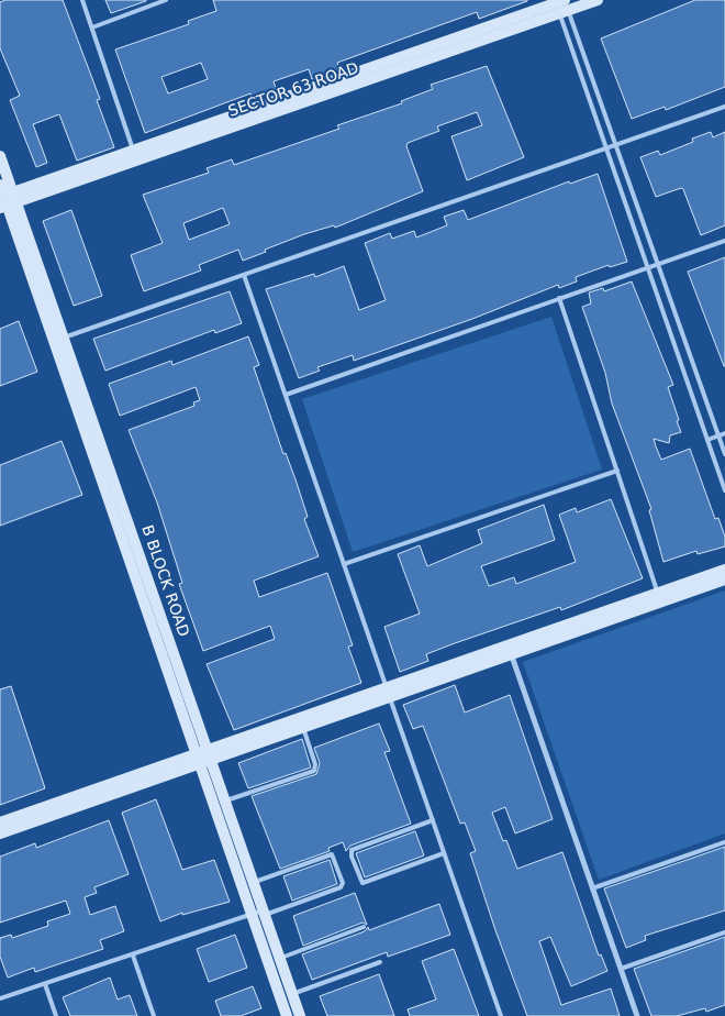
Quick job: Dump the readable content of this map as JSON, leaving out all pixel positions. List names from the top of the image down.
{
  "streets": {
    "street": ["SECTOR 63 ROAD", "B BLOCK ROAD"]
  },
  "crossings": [
    ["SECTOR 63 ROAD", "B BLOCK ROAD"]
  ]
}
